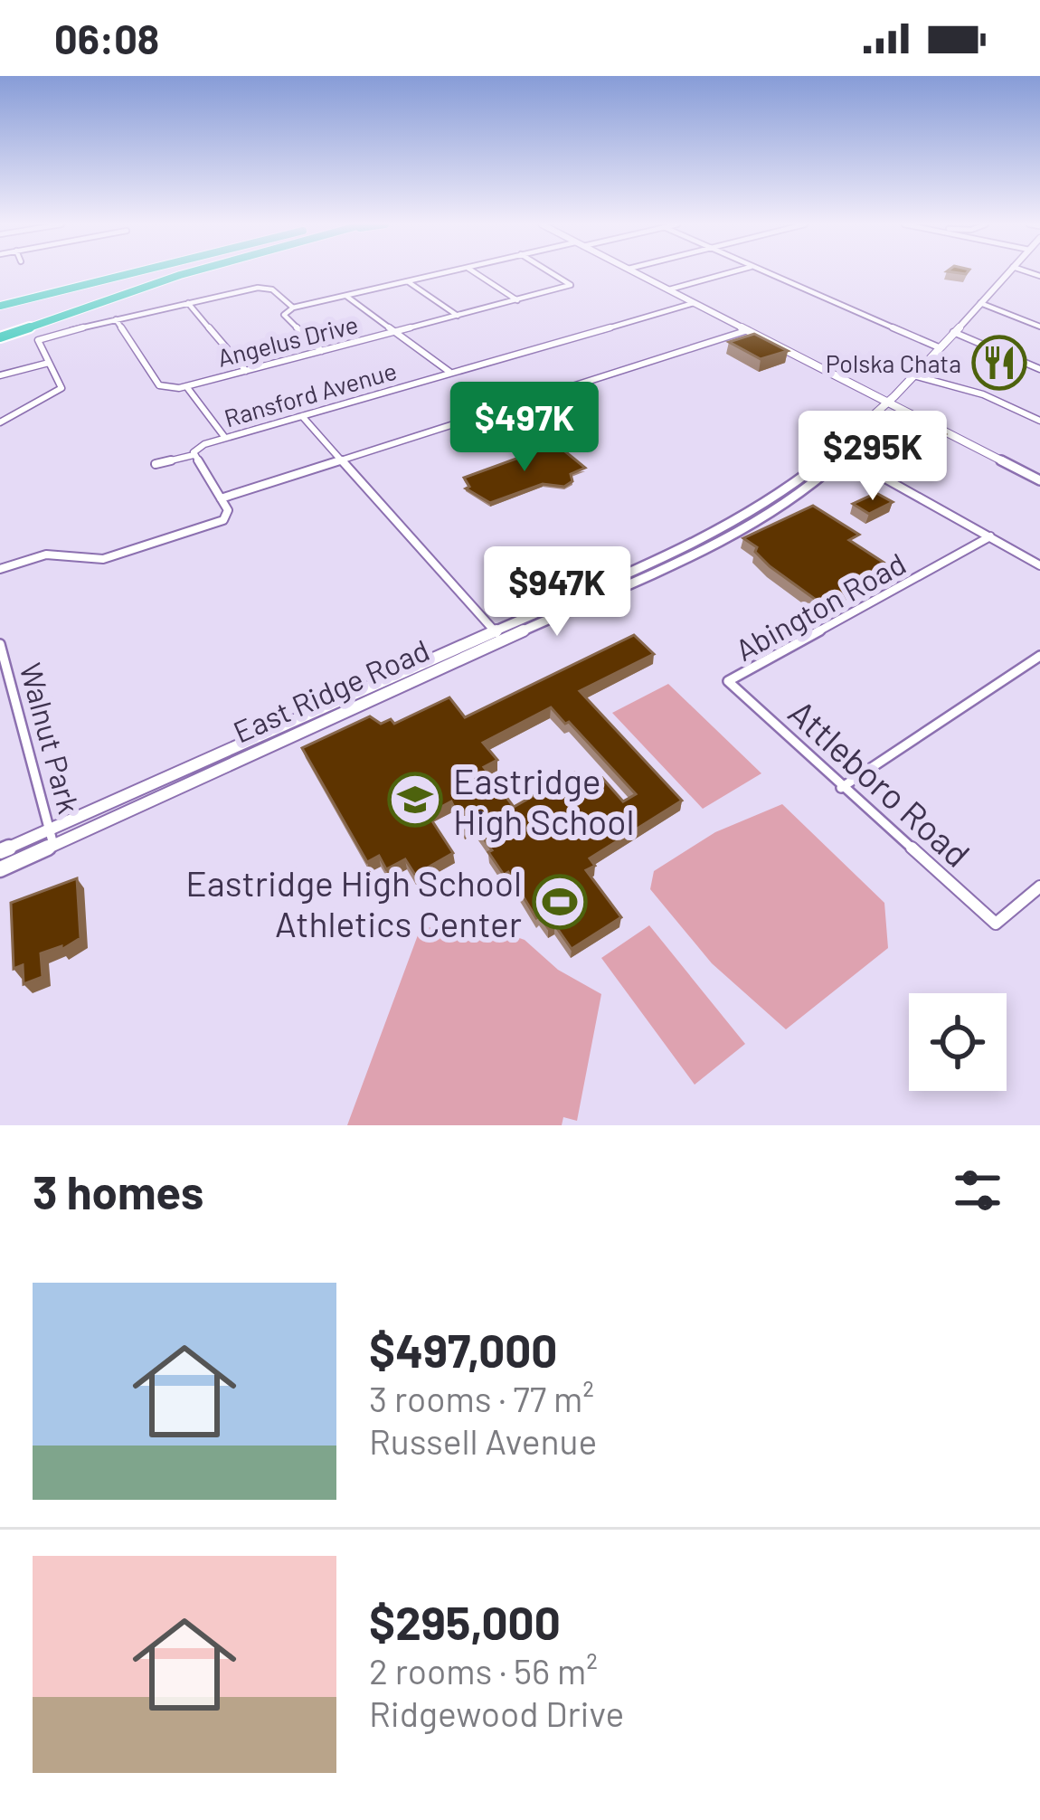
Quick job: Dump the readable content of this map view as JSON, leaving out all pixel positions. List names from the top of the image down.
{
  "streets": {
    "main road": ["East Ridge Road"],
    "street": [
      "Angelus Drive",
      "Ransford Avenue",
      "Abington Road",
      "Walnut Park",
      "Attleboro Road"
    ]
  },
  "crossings": [
    ["Abington Road", "Attleboro Road"],
    ["East Ridge Road", "Walnut Park"]
  ],
  "places": {
    "restaurant": ["Polska Chata"],
    "school or university": ["Eastridge High School"],
    "sports": ["Eastridge High School Athletics Center"]
  },
  "page": {
    "status": "06:08",
    "price": ["$497K", "$295K", "$947K"],
    "heading": "3 homes",
    "list": [
      {
        "name": "$497,000",
        "note": "3 rooms · 77 m² · Russell Avenue"
      },
      {
        "name": "$295,000",
        "note": "2 rooms · 56 m² · Ridgewood Drive"
      }
    ]
  }
}
